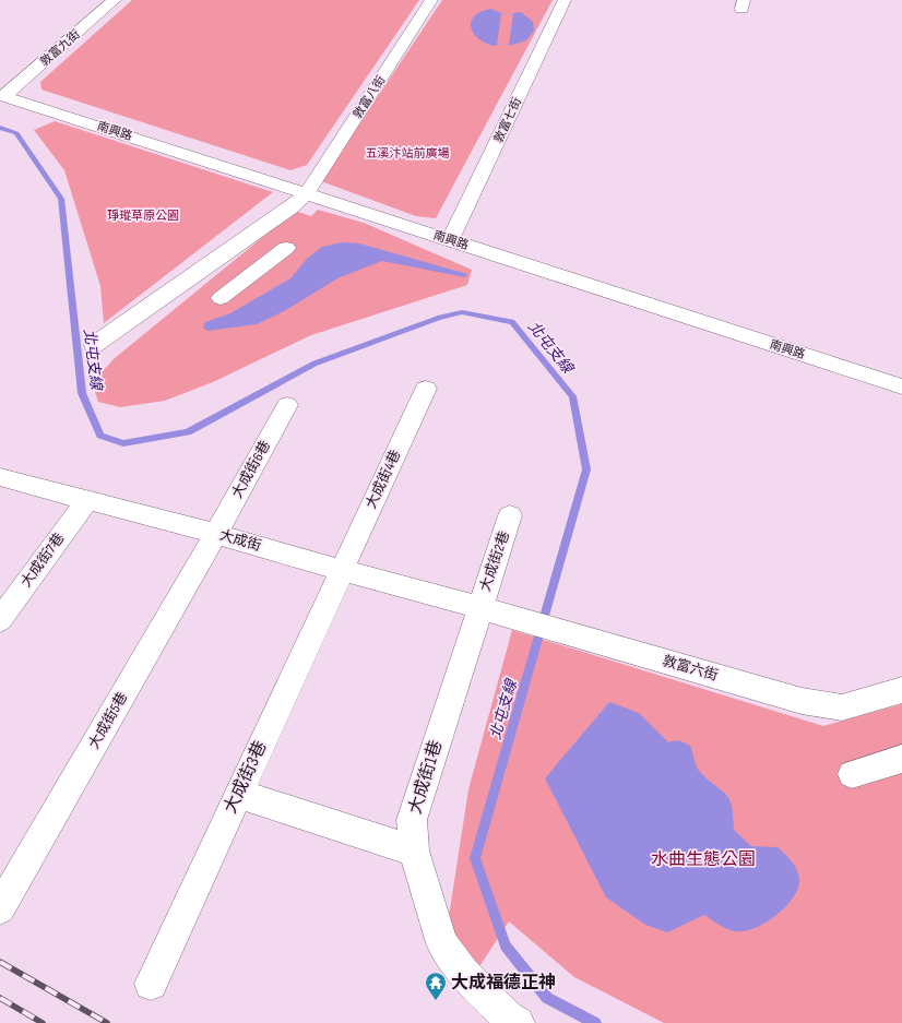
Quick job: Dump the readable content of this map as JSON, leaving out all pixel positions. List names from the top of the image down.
{
  "streets": {
    "street": [
      "敦富九街",
      "敦富八街",
      "敦富七街",
      "南興路",
      "大成街6巷",
      "大成街4巷",
      "大成街",
      "大成街7巷",
      "大成街2巷",
      "敦富六街",
      "大成街5巷",
      "大成街3巷",
      "大成街1巷"
    ]
  },
  "crossings": [
    ["敦富九街", "南興路"],
    ["敦富八街", "南興路"],
    ["敦富七街", "南興路"],
    ["大成街6巷", "大成街"],
    ["大成街6巷", "大成街5巷"],
    ["大成街4巷", "大成街"],
    ["大成街4巷", "大成街3巷"],
    ["大成街", "大成街7巷"],
    ["大成街", "大成街2巷"],
    ["大成街", "敦富六街"],
    ["大成街", "大成街5巷"],
    ["大成街", "大成街3巷"],
    ["大成街", "大成街1巷"],
    ["大成街2巷", "敦富六街"],
    ["大成街2巷", "大成街1巷"],
    ["敦富六街", "大成街1巷"]
  ],
  "water": ["北屯支線"],
  "parks": ["五溪汴站前廣場", "琤瑽草原公園", "水曲生態公園"],
  "places": {
    "temple": ["大成福德正神"]
  }
}
